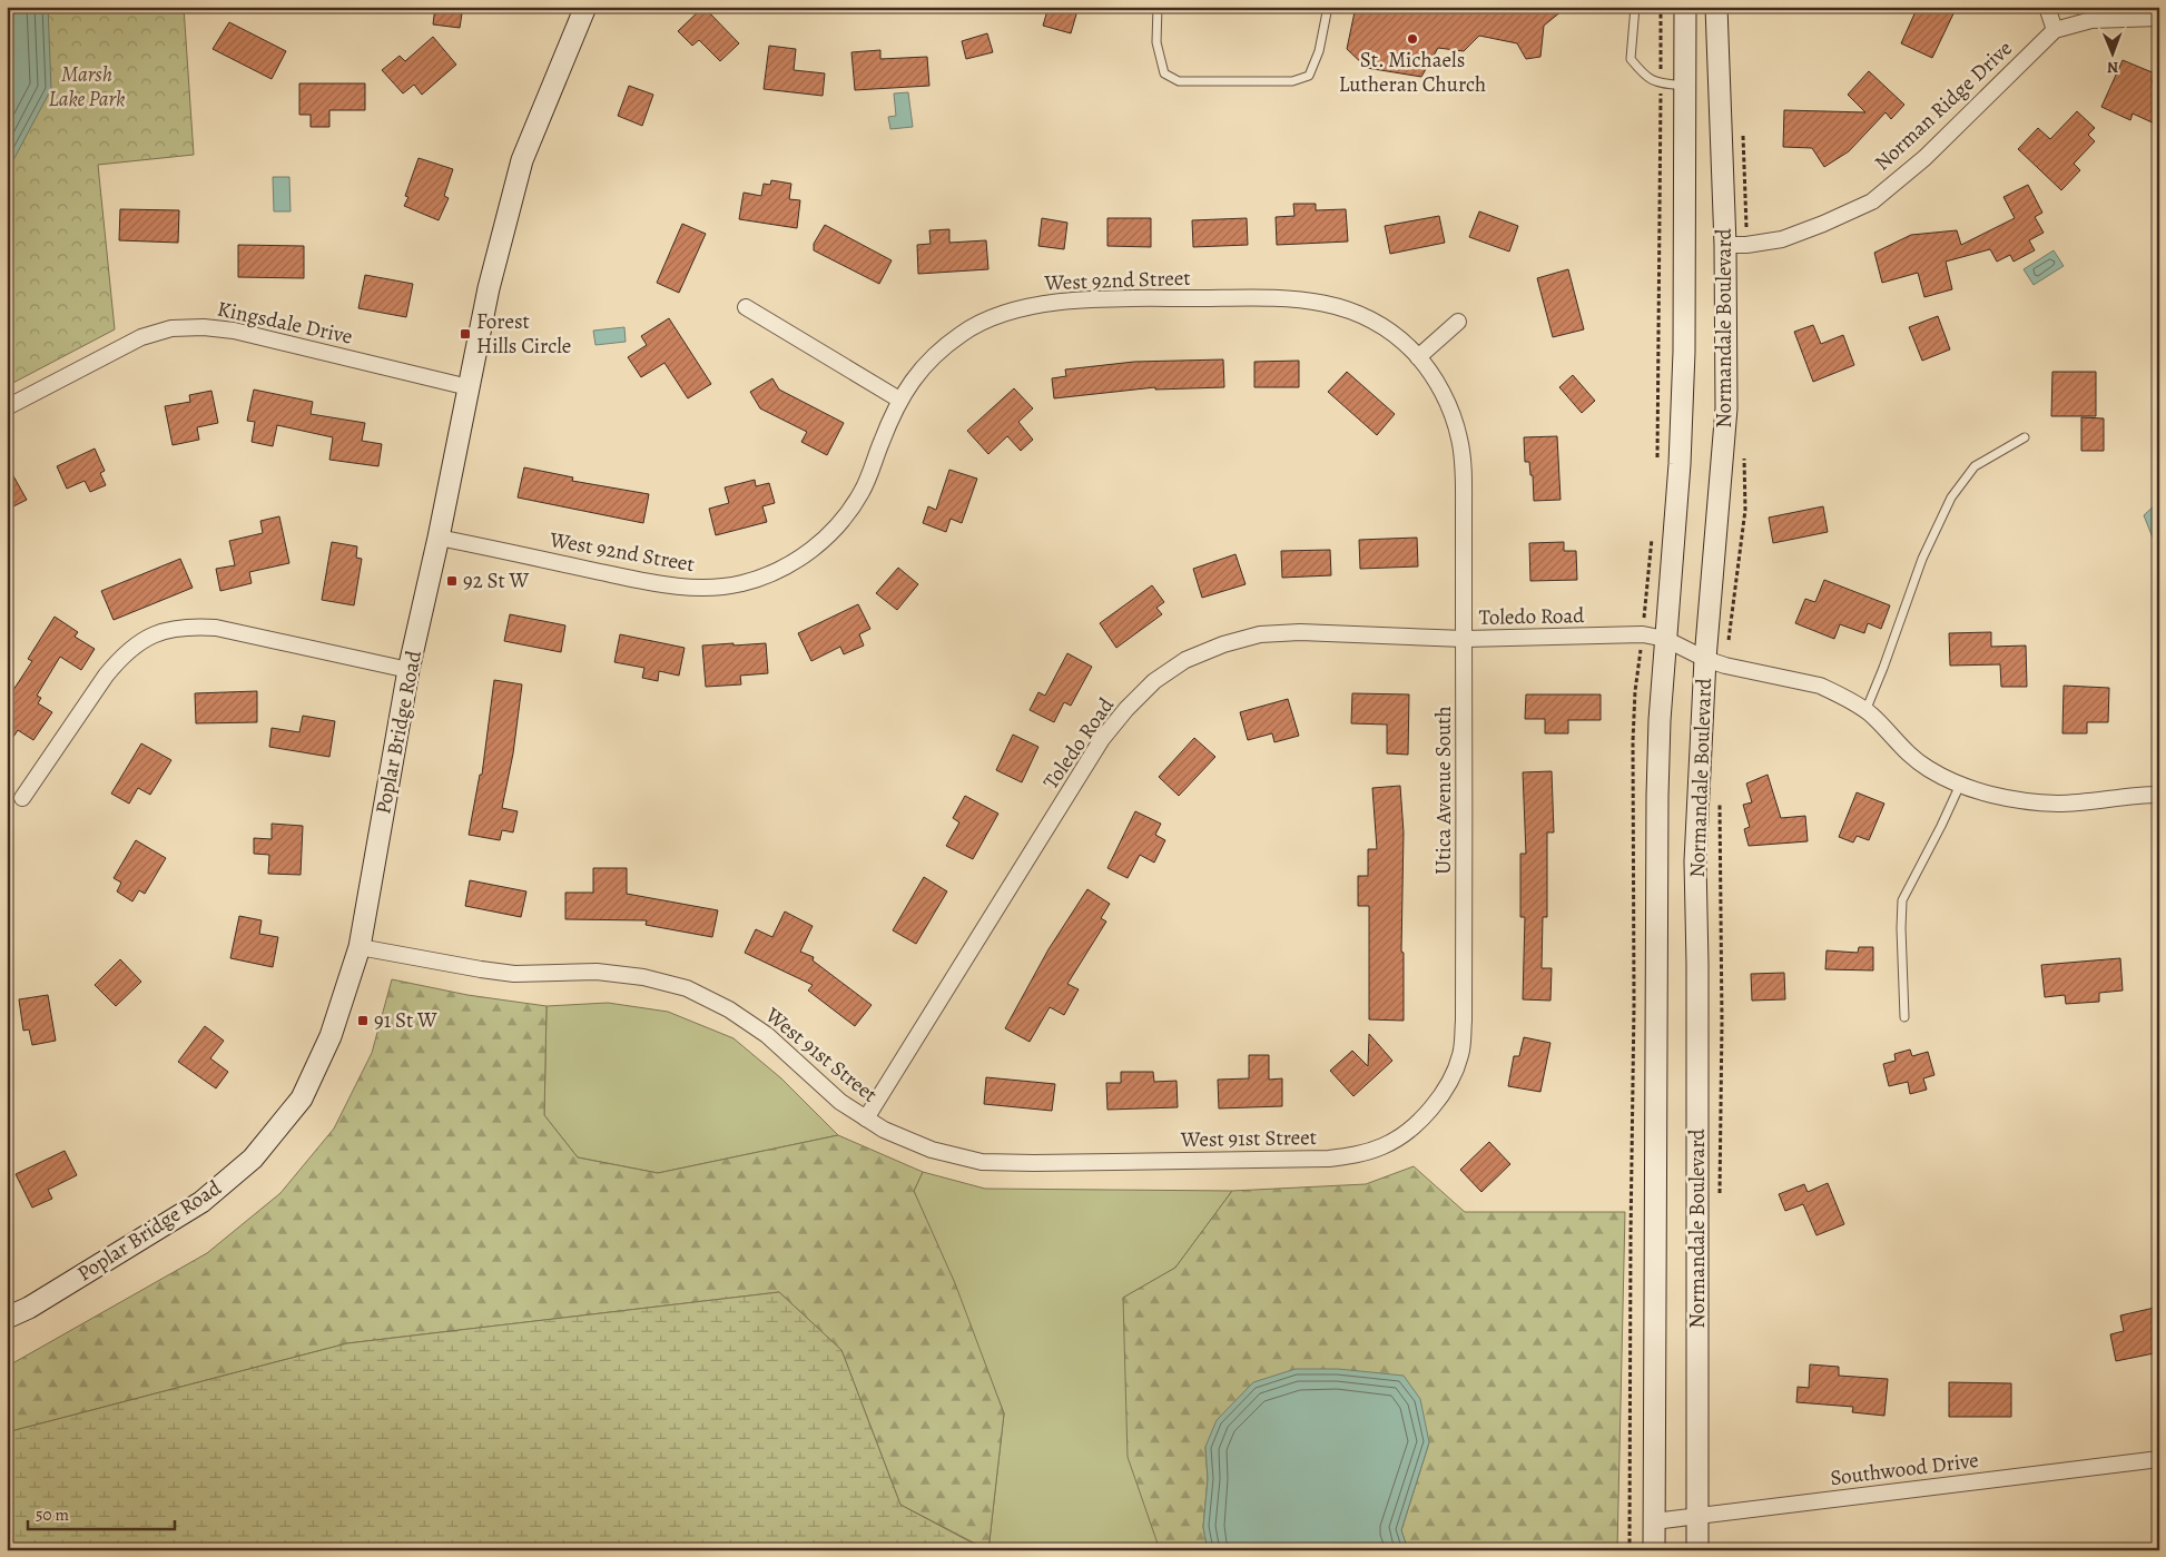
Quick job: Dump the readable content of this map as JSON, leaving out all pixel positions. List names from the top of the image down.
{
  "streets": {
    "main road": ["Normandale Boulevard", "Poplar Bridge Road"],
    "street": [
      "Norman Ridge Drive",
      "West 92nd Street",
      "Kingsdale Drive",
      "Toledo Road",
      "Utica Avenue South",
      "West 91st Street",
      "Southwood Drive"
    ]
  },
  "crossings": [
    ["Norman Ridge Drive", "Normandale Boulevard"],
    ["West 92nd Street", "Poplar Bridge Road"],
    ["West 92nd Street", "Utica Avenue South"],
    ["Kingsdale Drive", "Poplar Bridge Road"],
    ["Normandale Boulevard", "Toledo Road"],
    ["Normandale Boulevard", "Southwood Drive"],
    ["Toledo Road", "Utica Avenue South"],
    ["Toledo Road", "West 91st Street"],
    ["Poplar Bridge Road", "West 91st Street"],
    ["Utica Avenue South", "West 91st Street"]
  ],
  "parks": ["Marsh Lake Park"],
  "places": {
    "other": ["St. Michaels Lutheran Church"],
    "transit": ["Forest Hills Circle", "92 St W", "91 St W"]
  },
  "scale_bar": "50 m",
  "north": "bottom"
}
